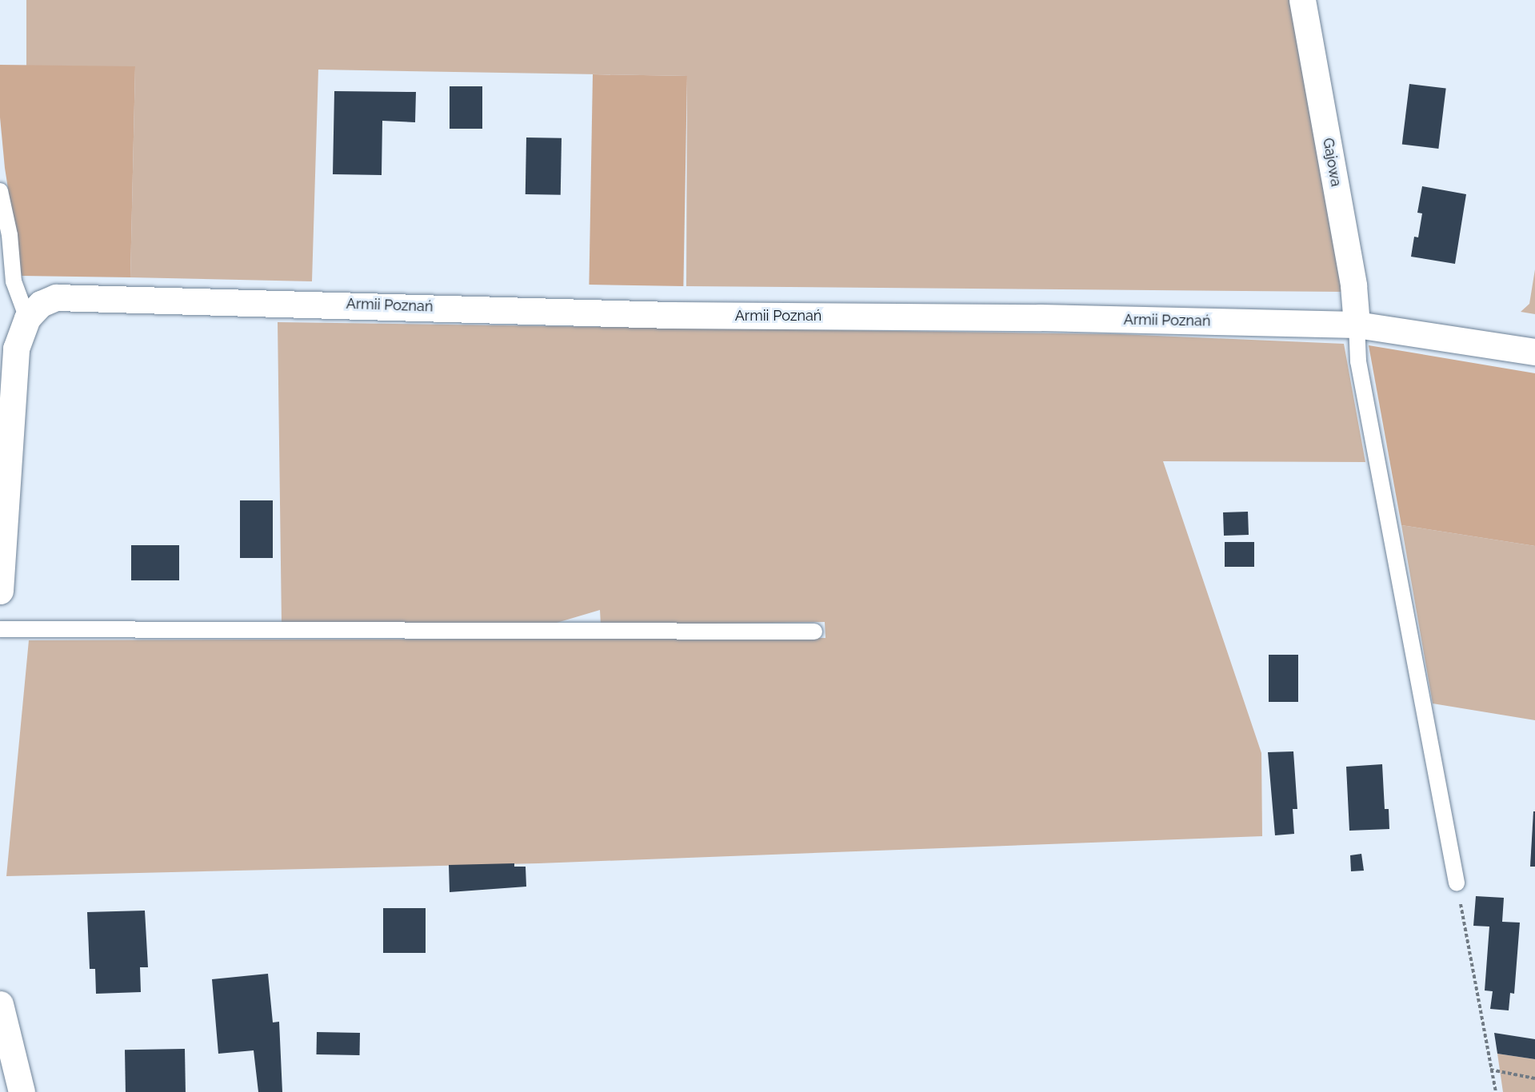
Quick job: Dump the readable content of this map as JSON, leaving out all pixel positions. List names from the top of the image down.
{
  "streets": {
    "street": ["Gajowa", "Armii Poznań"]
  },
  "crossings": [
    ["Gajowa", "Armii Poznań"]
  ]
}
